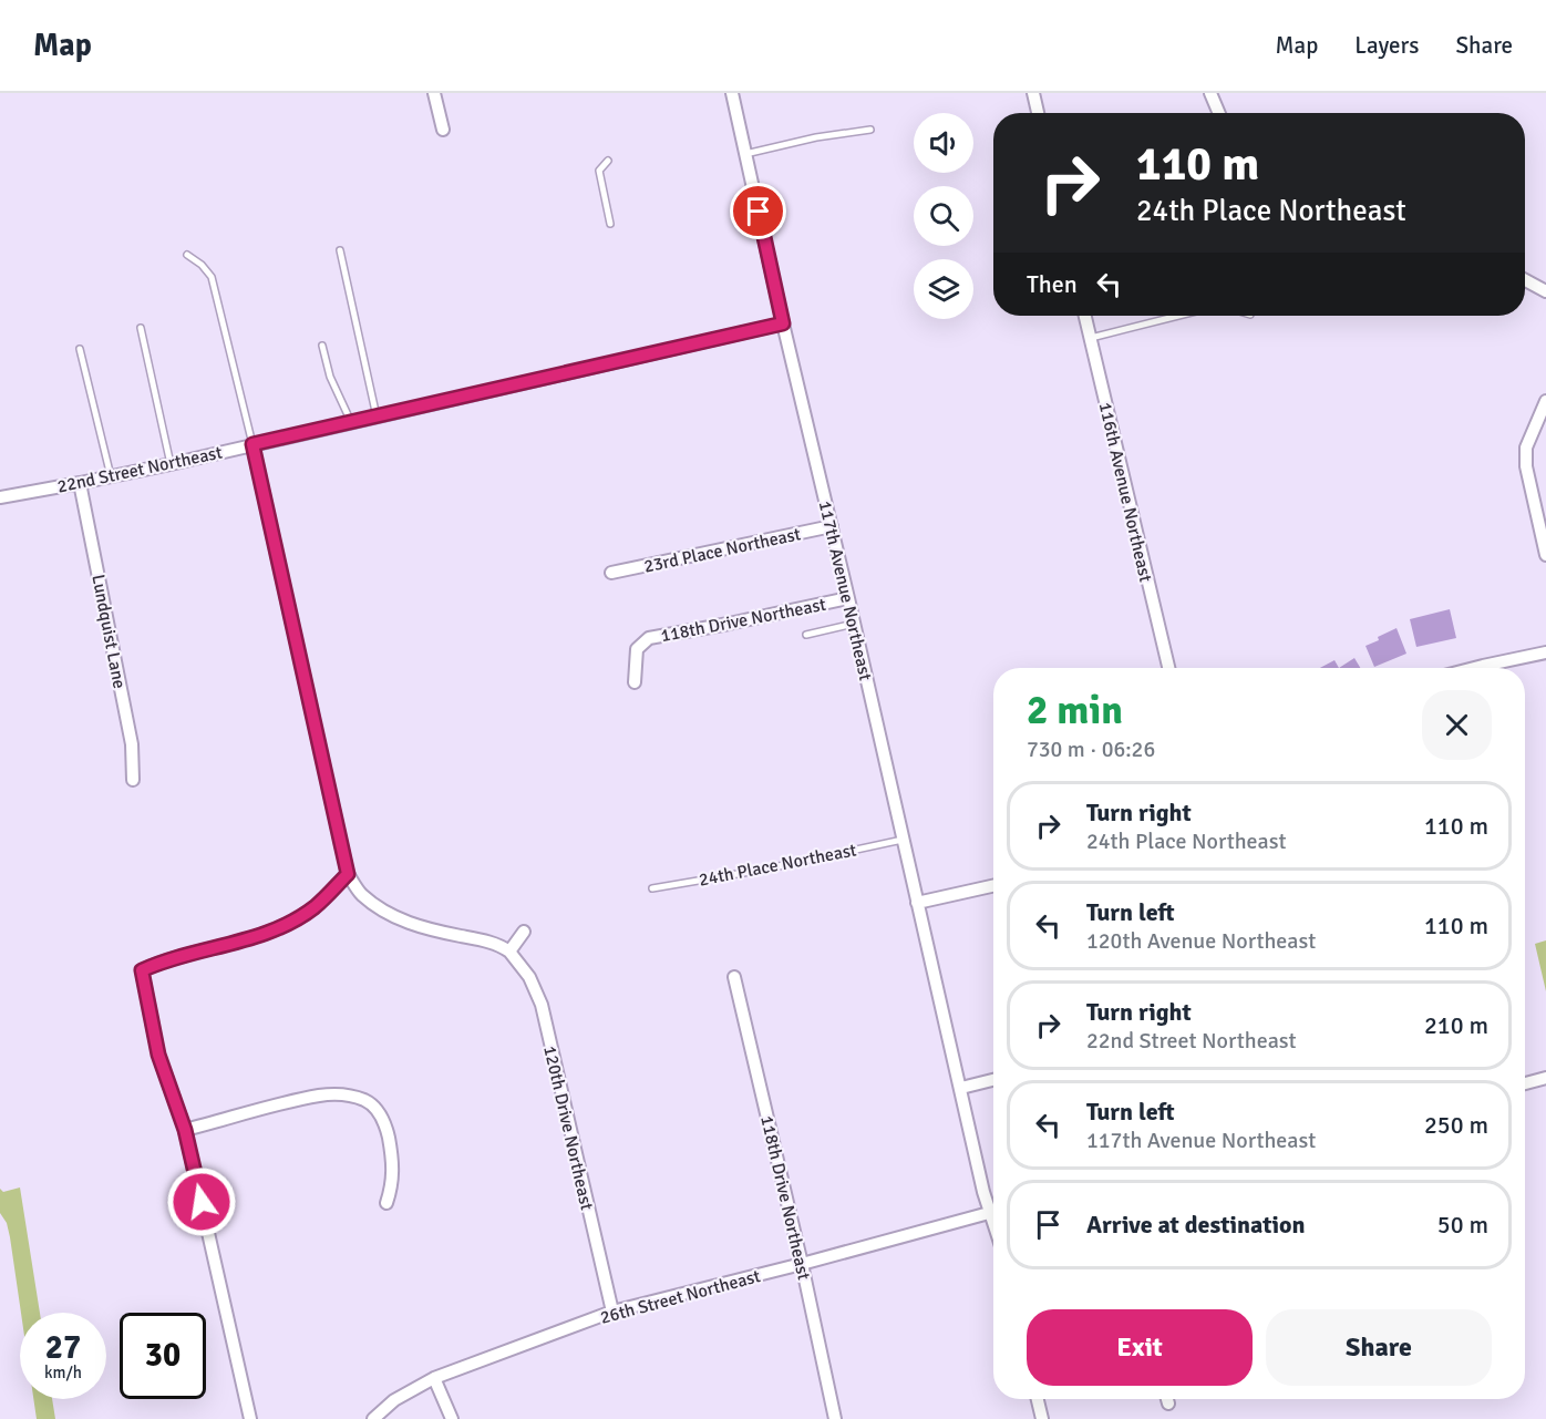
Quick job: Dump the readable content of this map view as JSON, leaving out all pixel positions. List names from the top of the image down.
{
  "streets": {
    "street": [
      "22nd Street Northeast",
      "116th Avenue Northeast",
      "23rd Place Northeast",
      "117th Avenue Northeast",
      "118th Drive Northeast",
      "Lundquist Lane",
      "120th Drive Northeast",
      "26th Street Northeast"
    ],
    "lane": ["24th Place Northeast"]
  },
  "crossings": [
    ["22nd Street Northeast", "117th Avenue Northeast"],
    ["22nd Street Northeast", "Lundquist Lane"],
    ["23rd Place Northeast", "117th Avenue Northeast"],
    ["117th Avenue Northeast", "118th Drive Northeast"],
    ["117th Avenue Northeast", "24th Place Northeast"],
    ["118th Drive Northeast", "26th Street Northeast"],
    ["120th Drive Northeast", "26th Street Northeast"]
  ],
  "page": {
    "header": "Map",
    "nav": ["Map", "Layers", "Share"],
    "turn": ["110 m", "24th Place Northeast"],
    "then": "Then",
    "heading": ["2 min", "730 m · 06:26"],
    "list": [
      {
        "name": "Turn right",
        "note": "24th Place Northeast",
        "value": "110 m"
      },
      {
        "name": "Turn left",
        "note": "120th Avenue Northeast",
        "value": "110 m"
      },
      {
        "name": "Turn right",
        "note": "22nd Street Northeast",
        "value": "210 m"
      },
      {
        "name": "Turn left",
        "note": "117th Avenue Northeast",
        "value": "250 m"
      },
      {
        "name": "Arrive at destination",
        "value": "50 m"
      }
    ],
    "buttons": ["Exit", "Share"],
    "speed": "27 km/h",
    "limit": "30"
  }
}
